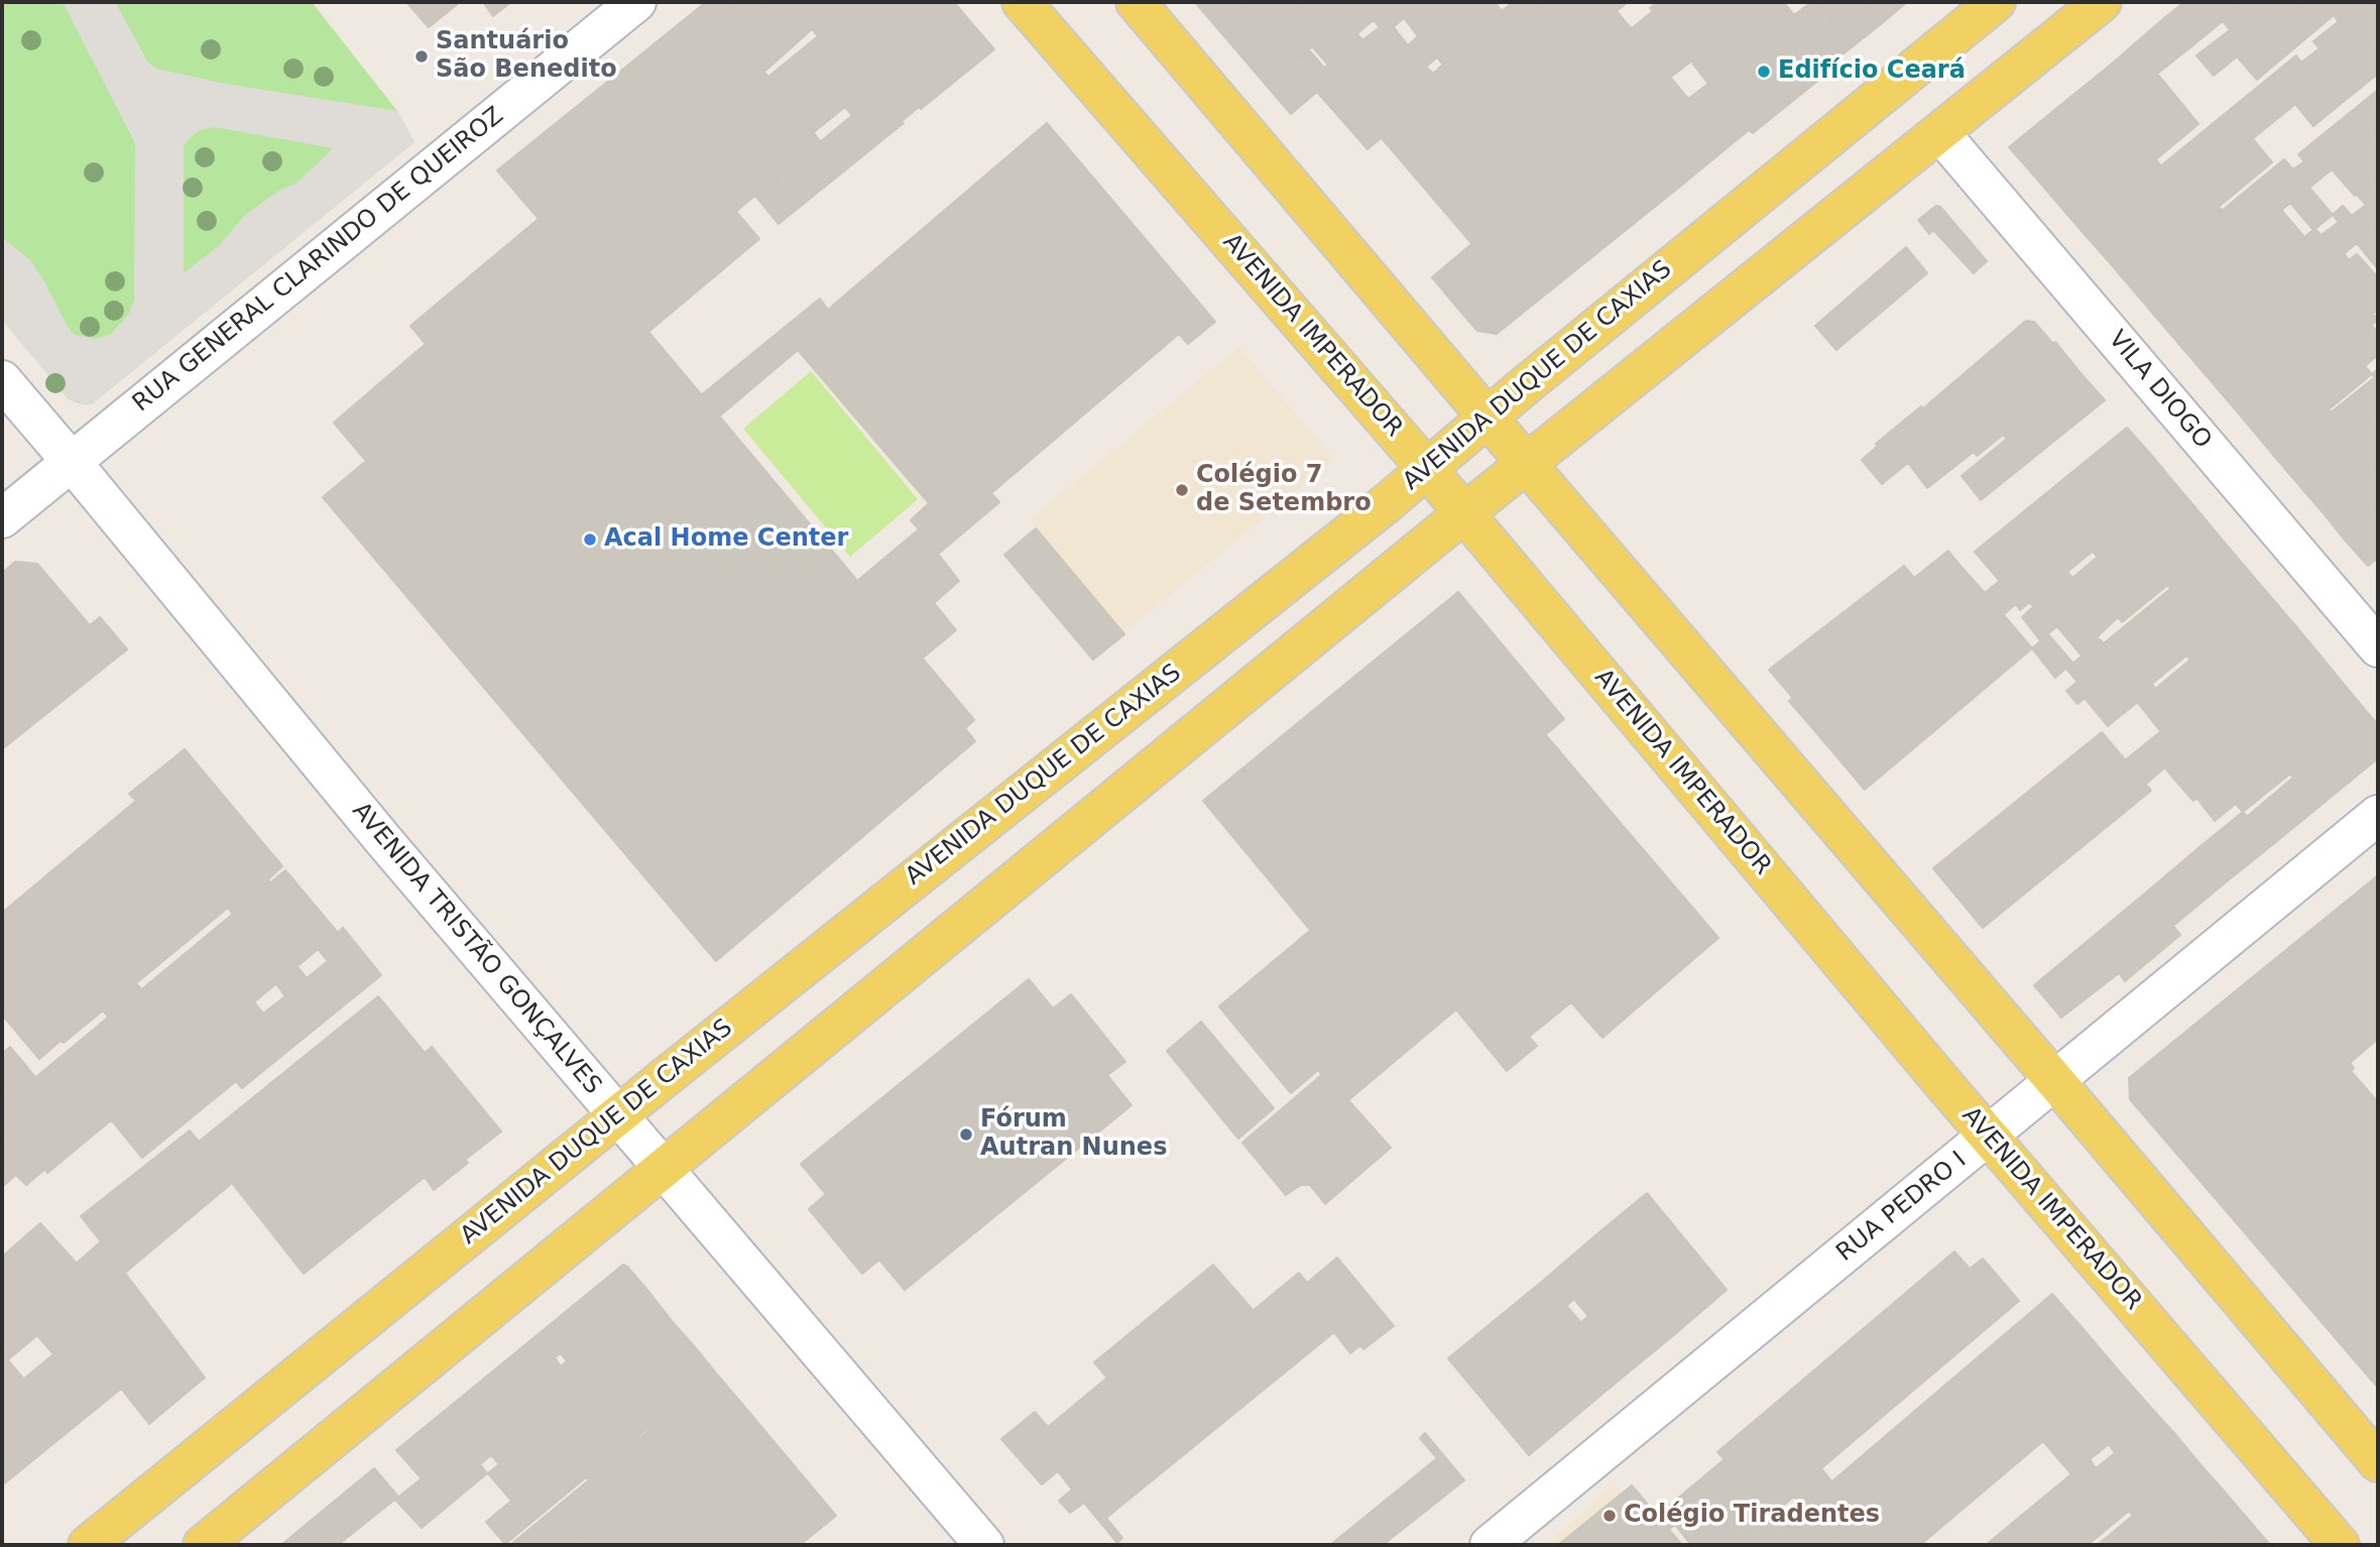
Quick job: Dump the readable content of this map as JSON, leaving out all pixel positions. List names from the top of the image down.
{
  "streets": {
    "main road": ["AVENIDA IMPERADOR", "AVENIDA DUQUE DE CAXIAS"],
    "street": [
      "RUA GENERAL CLARINDO DE QUEIROZ",
      "VILA DIOGO",
      "AVENIDA TRISTÃO GONÇALVES",
      "RUA PEDRO I"
    ]
  },
  "crossings": [
    ["RUA GENERAL CLARINDO DE QUEIROZ", "AVENIDA TRISTÃO GONÇALVES"],
    ["AVENIDA IMPERADOR", "AVENIDA DUQUE DE CAXIAS"],
    ["AVENIDA IMPERADOR", "RUA PEDRO I"],
    ["AVENIDA DUQUE DE CAXIAS", "AVENIDA TRISTÃO GONÇALVES"]
  ],
  "places": [
    "Santuário São Benedito",
    "Edifício Ceará",
    "Colégio 7 de Setembro",
    "Acal Home Center",
    "Fórum Autran Nunes",
    "Colégio Tiradentes"
  ]
}
